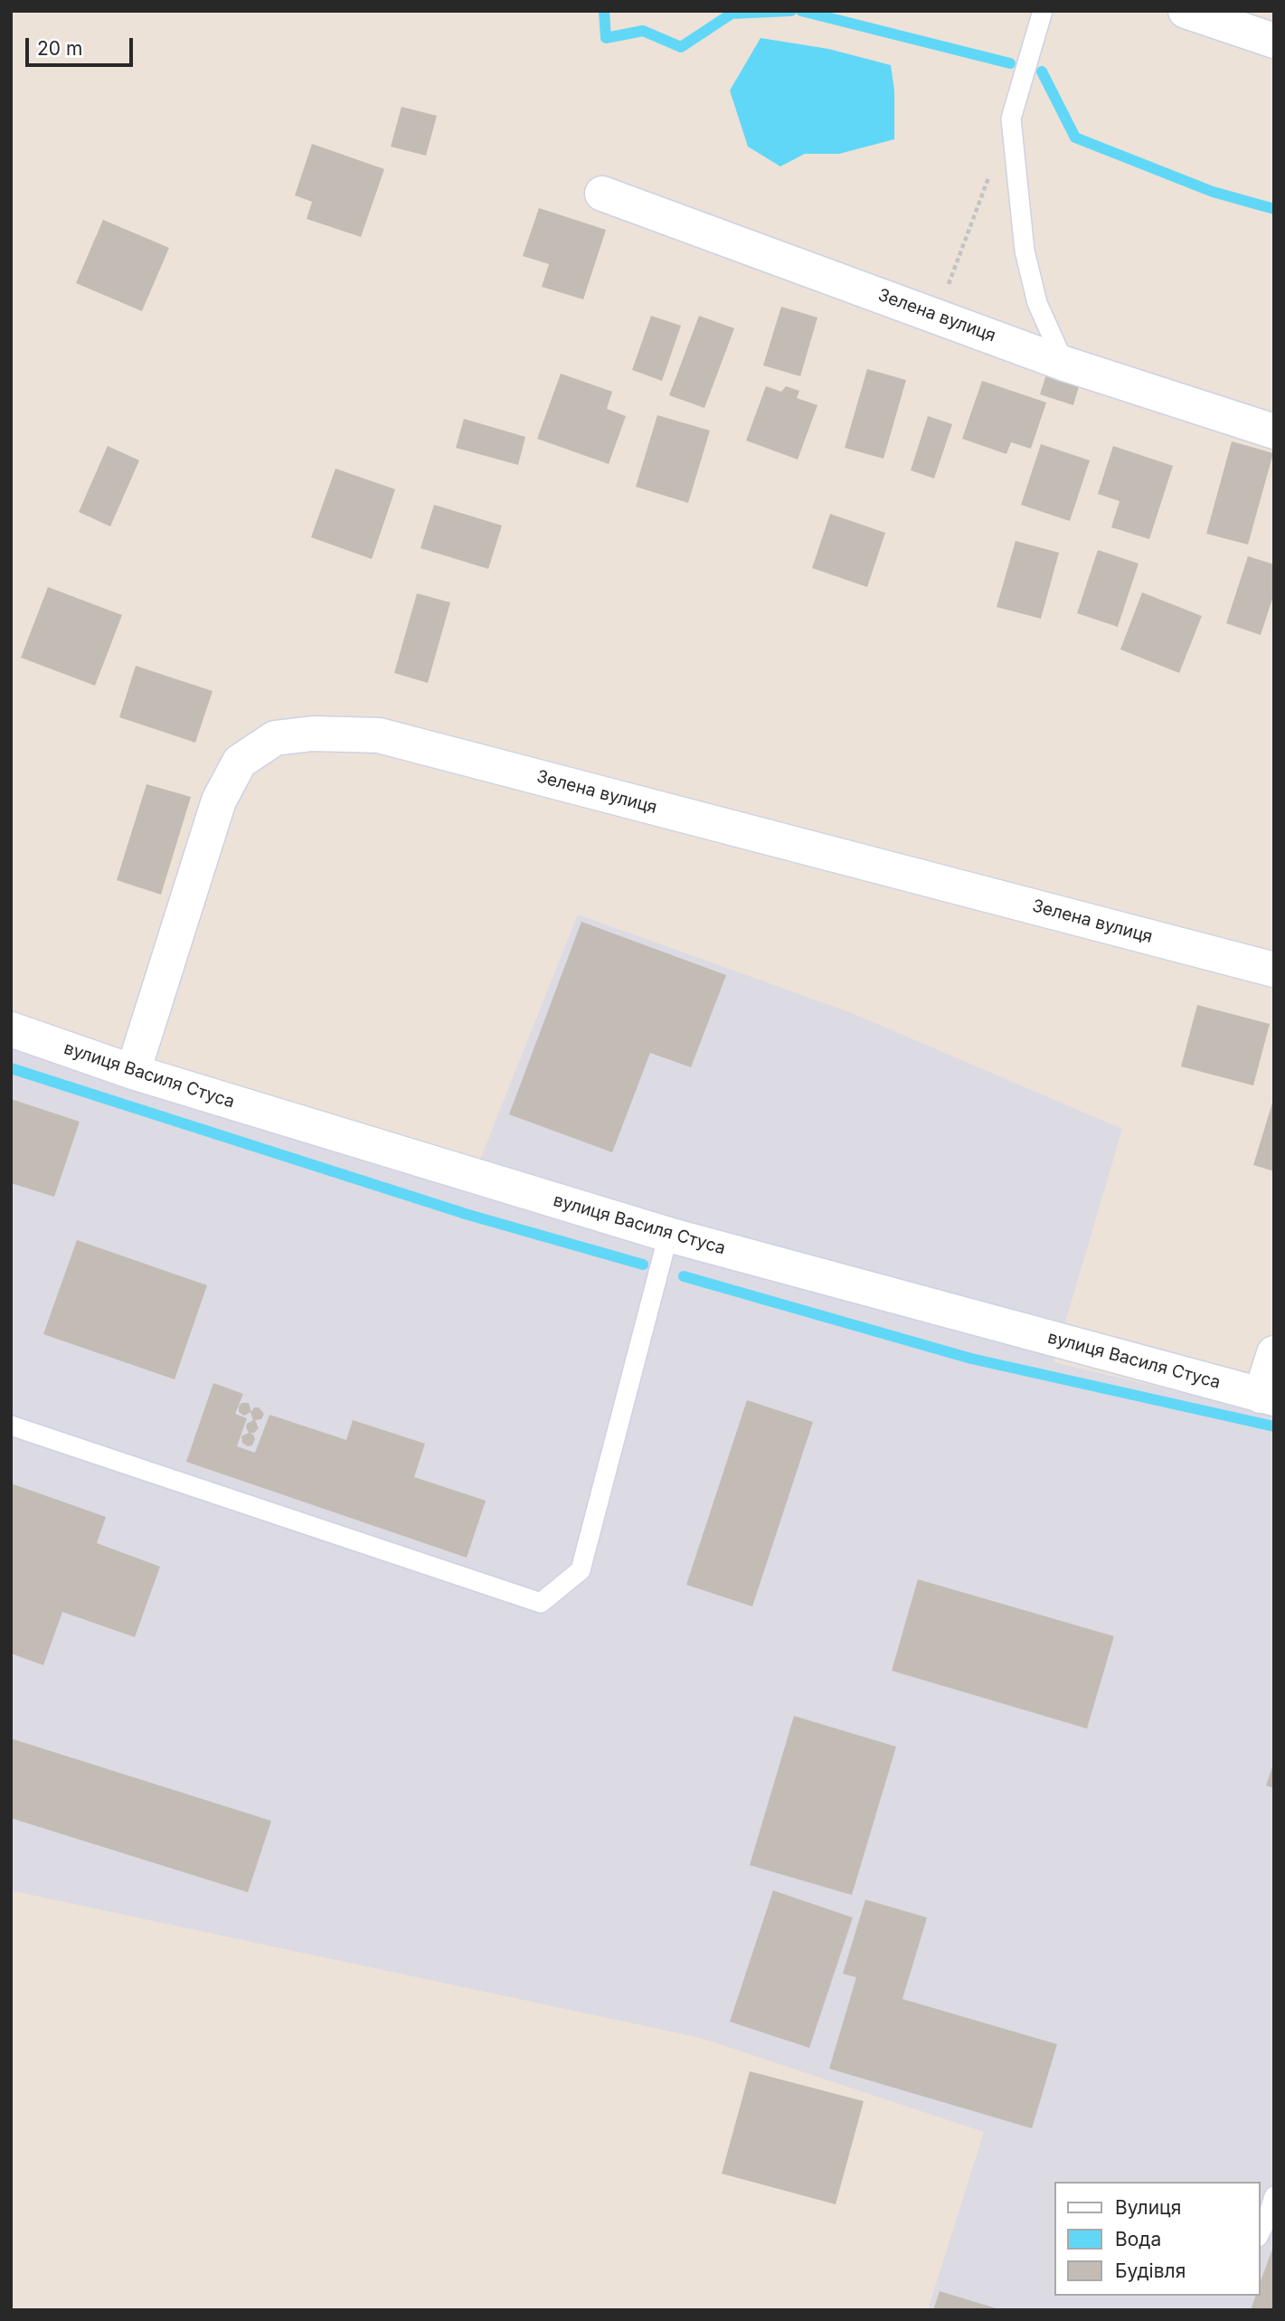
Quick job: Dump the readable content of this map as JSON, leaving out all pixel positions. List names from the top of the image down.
{
  "streets": {
    "street": ["Зелена вулиця", "вулиця Василя Стуса"]
  },
  "crossings": [
    ["Зелена вулиця", "вулиця Василя Стуса"]
  ],
  "legend": ["Вулиця", "Вода", "Будівля"],
  "scale_bar": "20 m"
}
